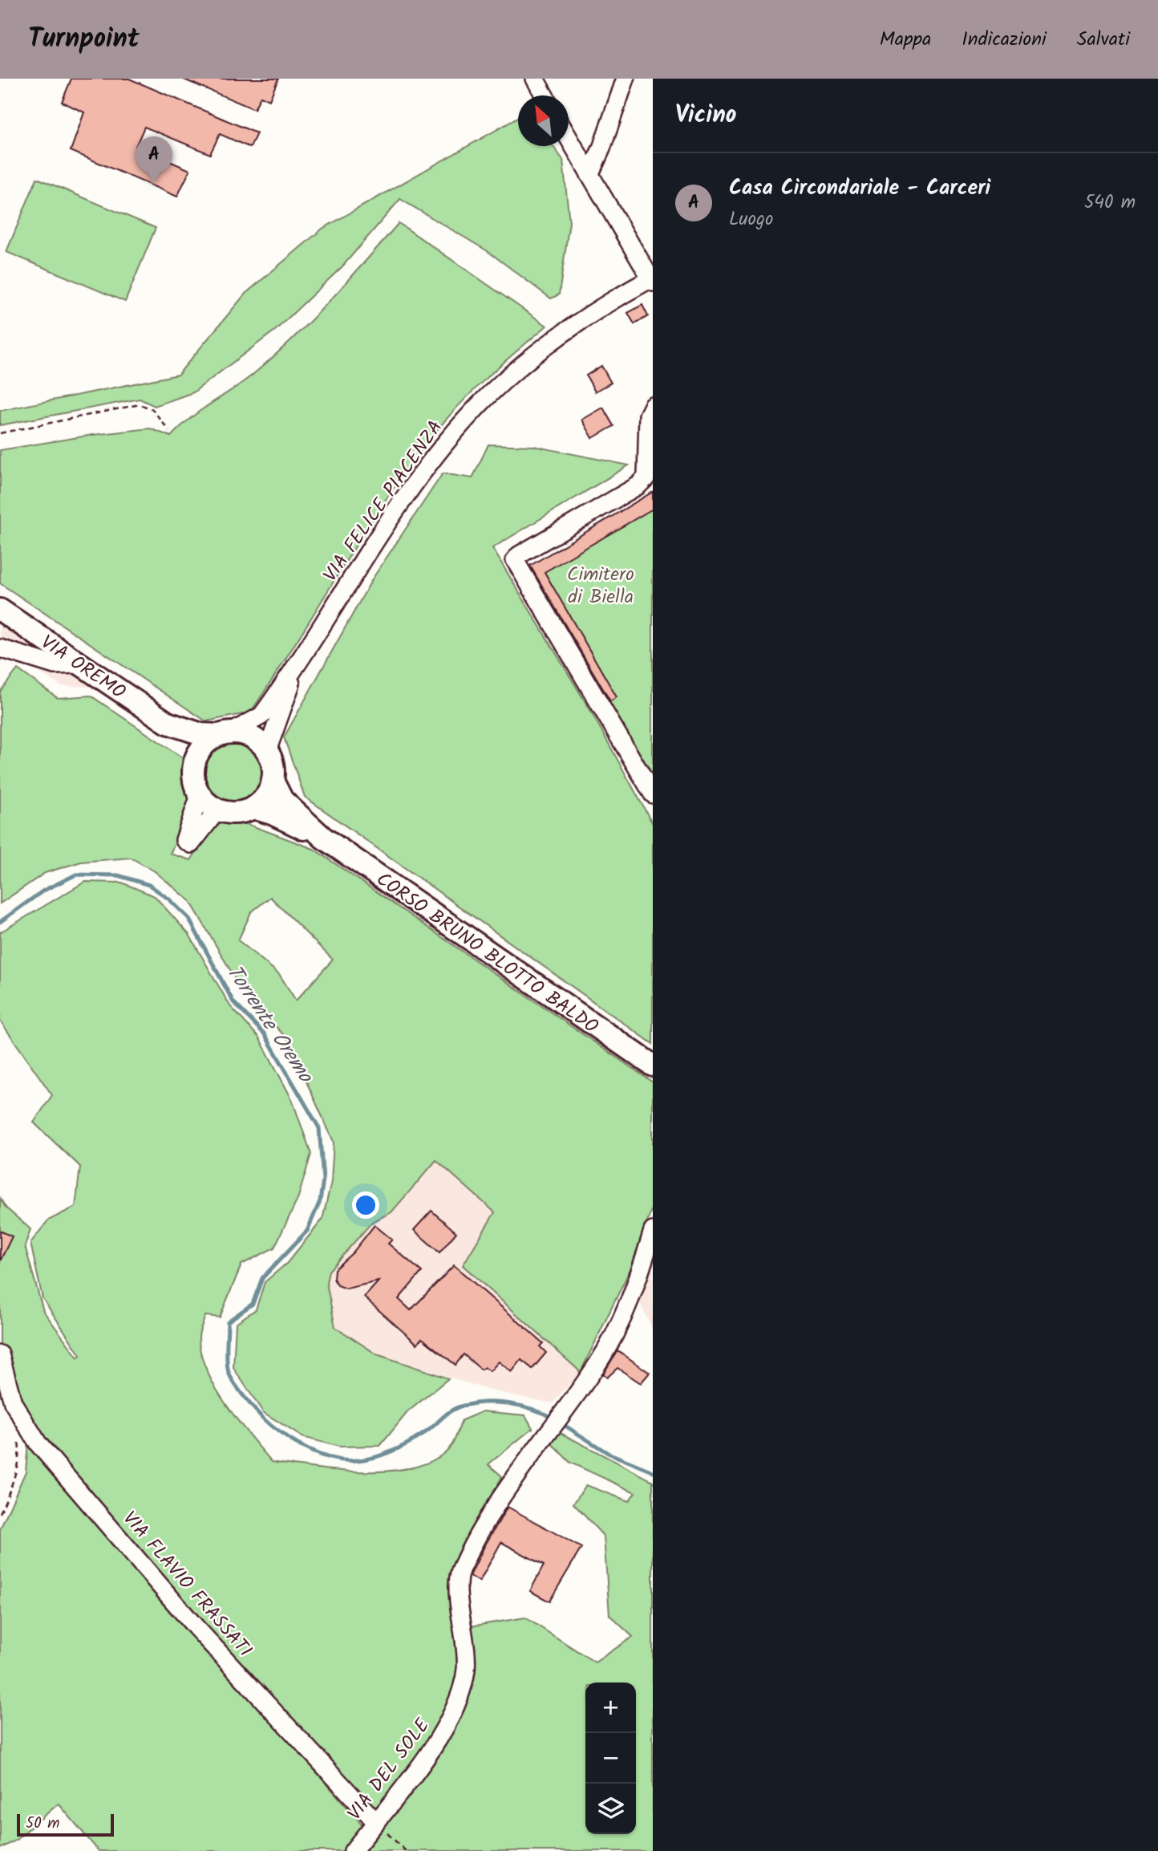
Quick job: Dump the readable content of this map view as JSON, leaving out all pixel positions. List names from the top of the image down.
{
  "streets": {
    "main road": ["VIA OREMO", "CORSO BRUNO BLOTTO BALDO"],
    "street": ["VIA FELICE PIACENZA", "VIA FLAVIO FRASSATI", "VIA DEL SOLE"]
  },
  "crossings": [
    ["VIA FELICE PIACENZA", "VIA OREMO"],
    ["VIA FELICE PIACENZA", "CORSO BRUNO BLOTTO BALDO"],
    ["VIA OREMO", "CORSO BRUNO BLOTTO BALDO"],
    ["VIA FLAVIO FRASSATI", "VIA DEL SOLE"]
  ],
  "water": ["Torrente Oremo"],
  "parks": ["Cimitero di Biella"],
  "scale_bar": "50 m",
  "north": "top left",
  "page": {
    "header": "Turnpoint",
    "nav": ["Mappa", "Indicazioni", "Salvati"],
    "heading": "Vicino",
    "pins": "A",
    "list": [
      {
        "mark": "A",
        "name": "Casa Circondariale - Carceri",
        "note": "Luogo",
        "value": "540 m"
      }
    ],
    "map_buttons": ["+", "−"],
    "scale": "50 m"
  }
}
